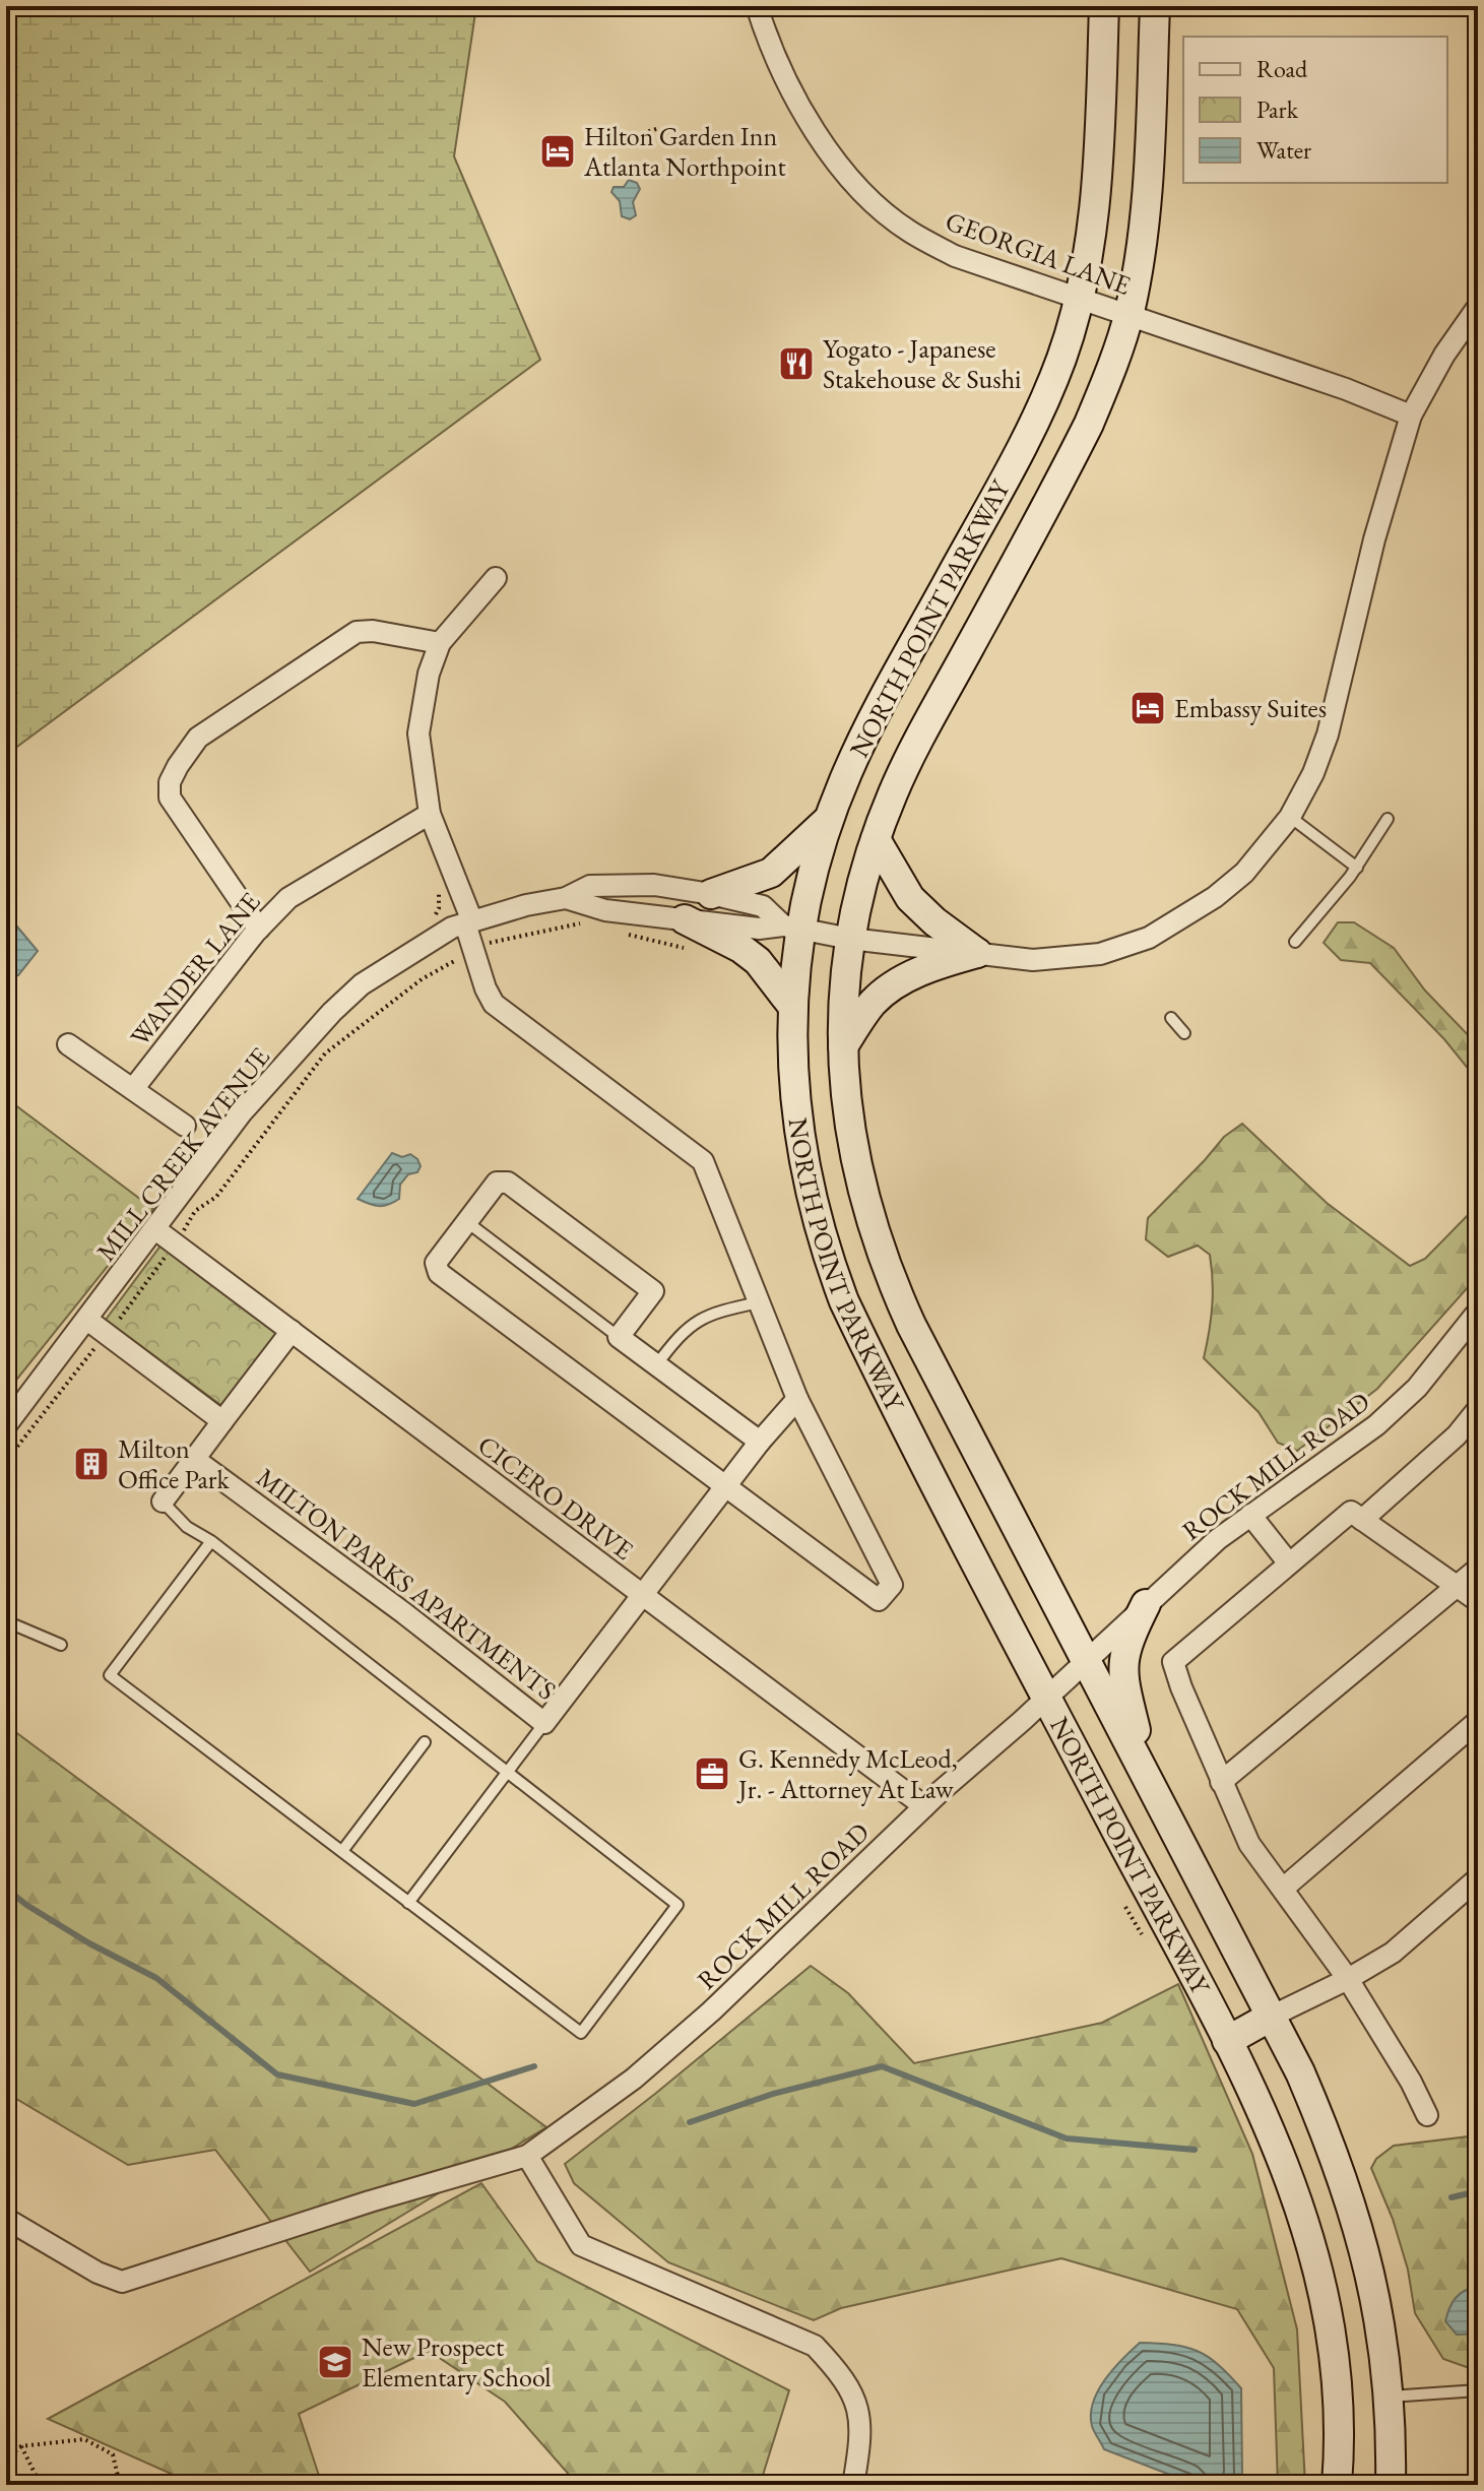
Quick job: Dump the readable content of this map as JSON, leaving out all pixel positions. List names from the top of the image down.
{
  "streets": {
    "street": [
      "GEORGIA LANE",
      "NORTH POINT PARKWAY",
      "WANDER LANE",
      "MILL CREEK AVENUE",
      "ROCK MILL ROAD",
      "CICERO DRIVE",
      "MILTON PARKS APARTMENTS"
    ]
  },
  "crossings": [
    ["GEORGIA LANE", "NORTH POINT PARKWAY"],
    ["NORTH POINT PARKWAY", "MILL CREEK AVENUE"],
    ["NORTH POINT PARKWAY", "ROCK MILL ROAD"],
    ["MILL CREEK AVENUE", "CICERO DRIVE"],
    ["ROCK MILL ROAD", "CICERO DRIVE"],
    ["CICERO DRIVE", "MILTON PARKS APARTMENTS"]
  ],
  "places": {
    "hotel": ["Hilton Garden Inn Atlanta Northpoint", "Embassy Suites"],
    "restaurant": ["Yogato - Japanese Stakehouse & Sushi"],
    "building": ["Milton Office Park"],
    "office": ["G. Kennedy McLeod, Jr. - Attorney At Law"],
    "school or university": ["New Prospect Elementary School"]
  },
  "legend": ["Road", "Park", "Water"]
}
